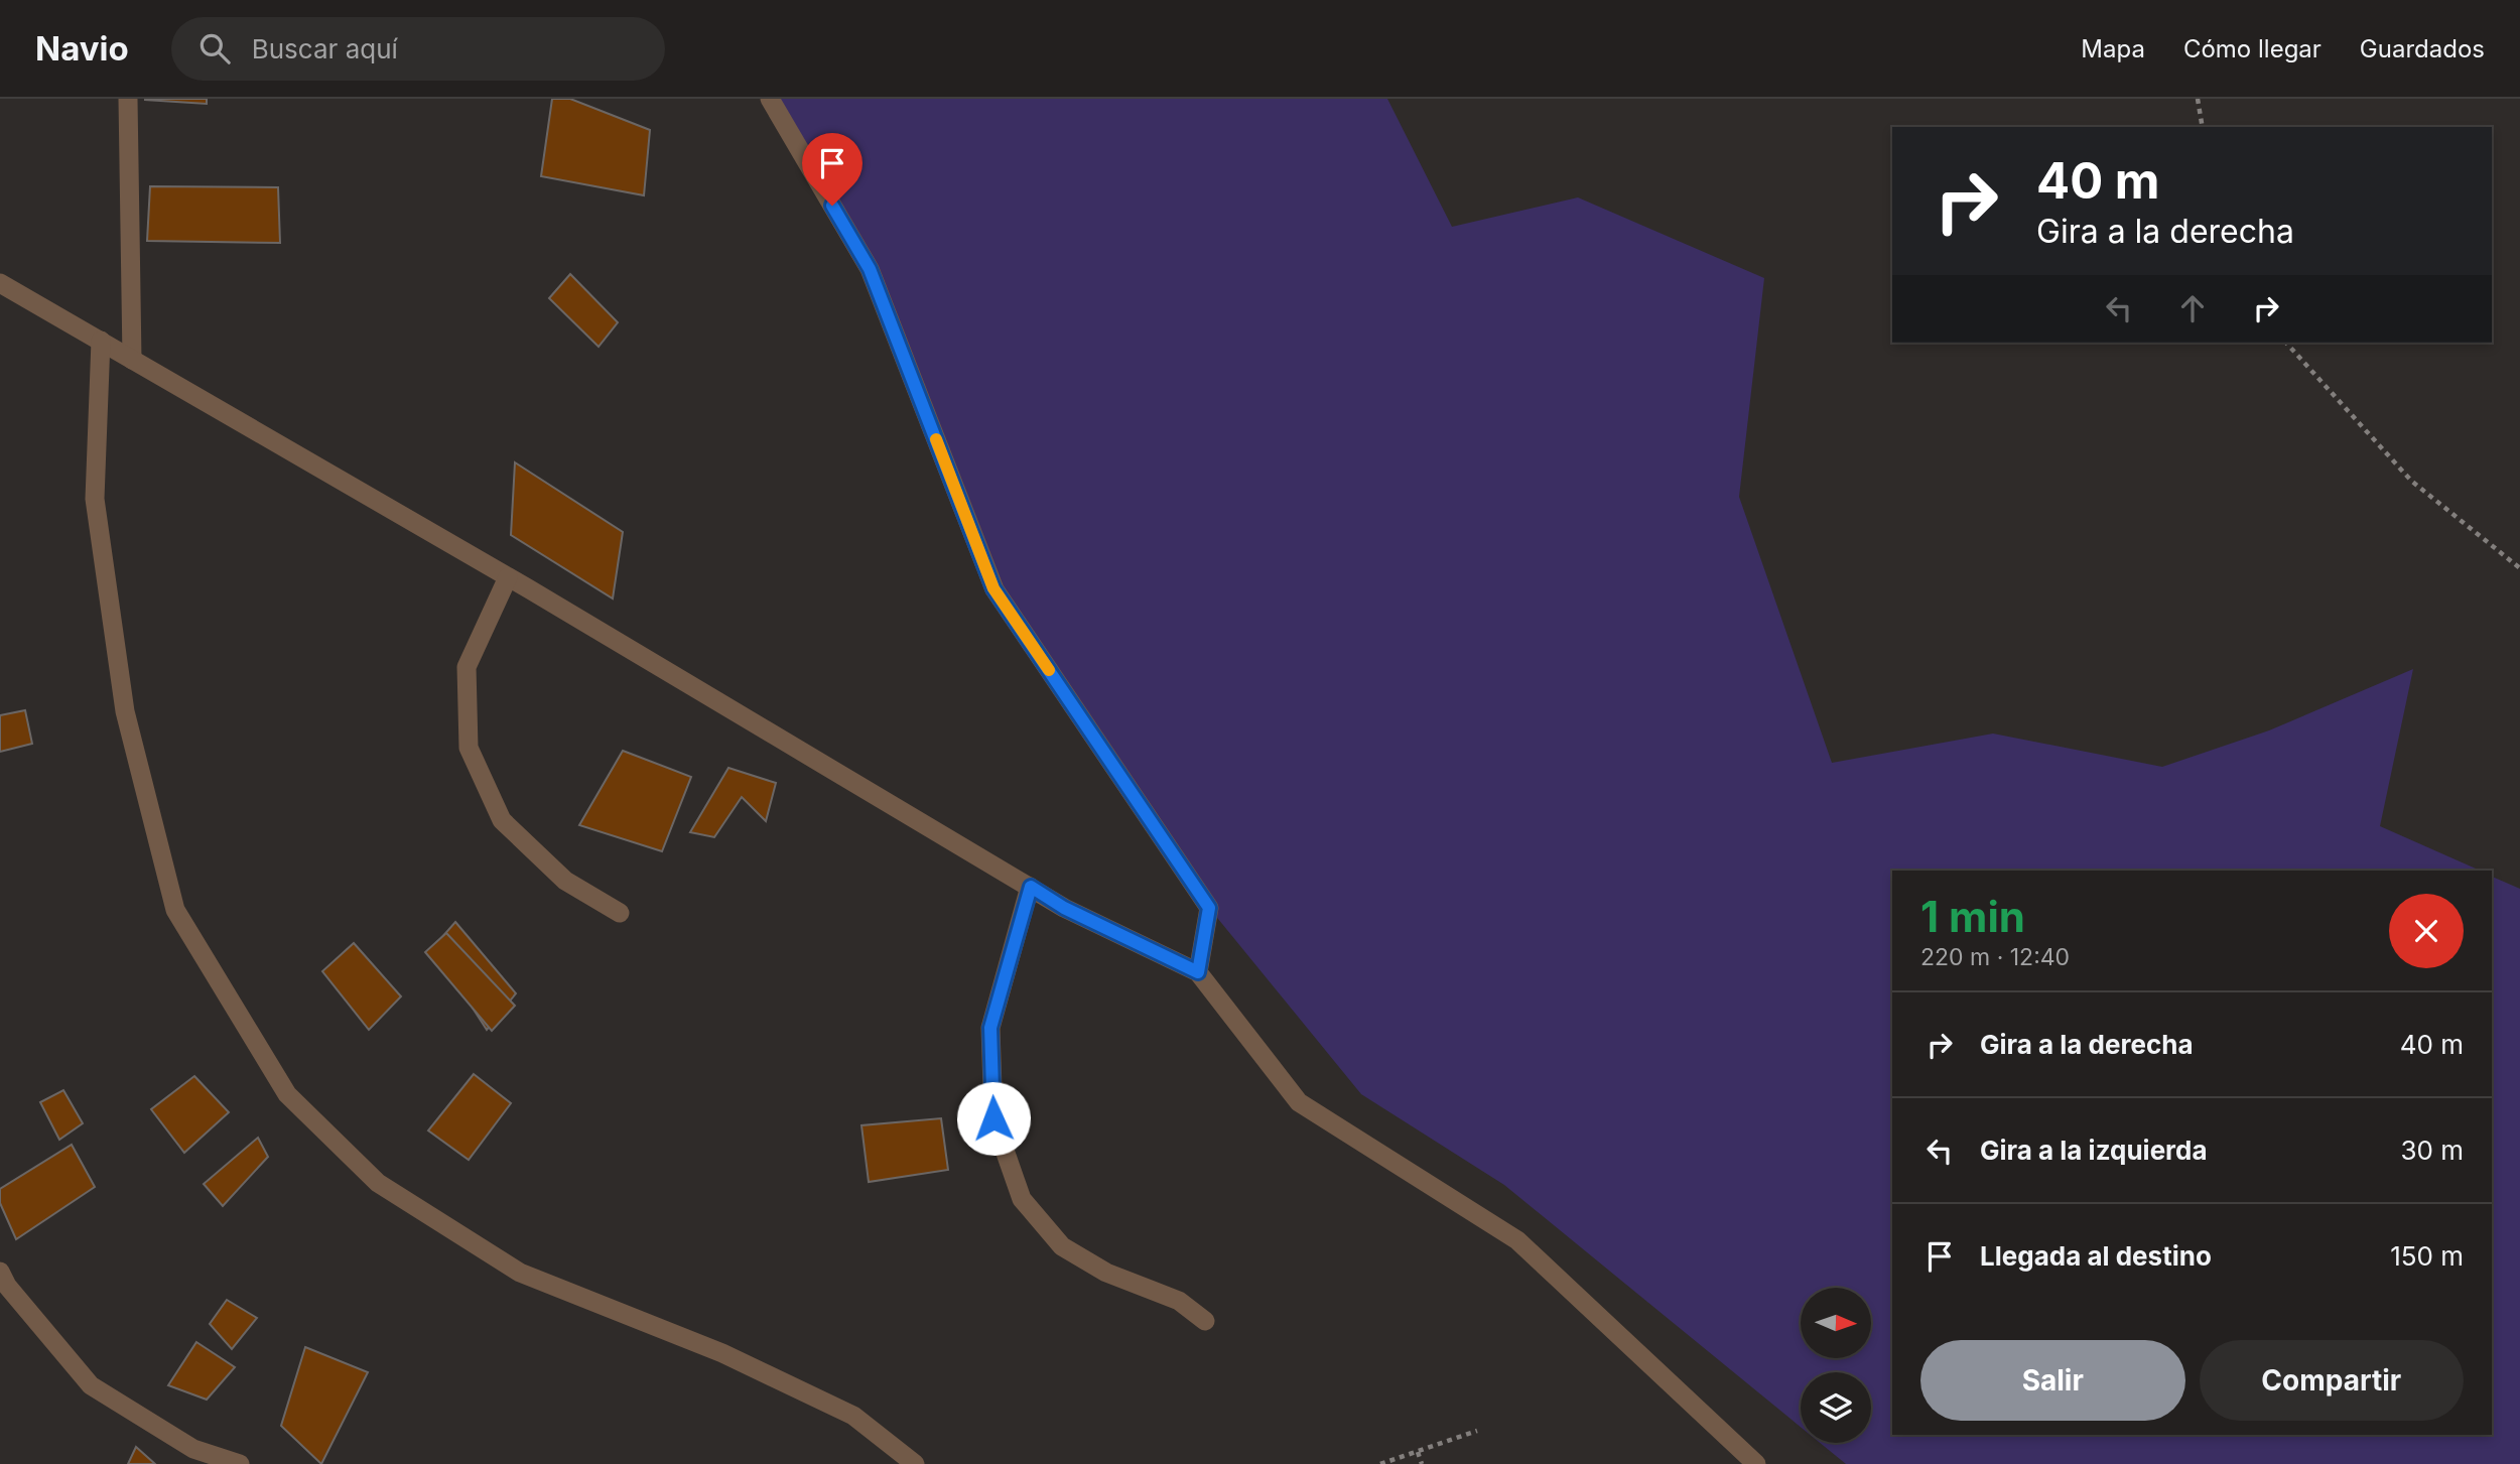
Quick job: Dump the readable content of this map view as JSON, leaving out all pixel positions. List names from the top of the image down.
{
  "north": "right",
  "page": {
    "header": "Navio",
    "search": "Buscar aquí",
    "nav": ["Mapa", "Cómo llegar", "Guardados"],
    "turn": ["40 m", "Gira a la derecha"],
    "heading": ["1 min", "220 m · 12:40"],
    "list": [
      {
        "name": "Gira a la derecha",
        "value": "40 m"
      },
      {
        "name": "Gira a la izquierda",
        "value": "30 m"
      },
      {
        "name": "Llegada al destino",
        "value": "150 m"
      }
    ],
    "buttons": ["Salir", "Compartir"]
  }
}
